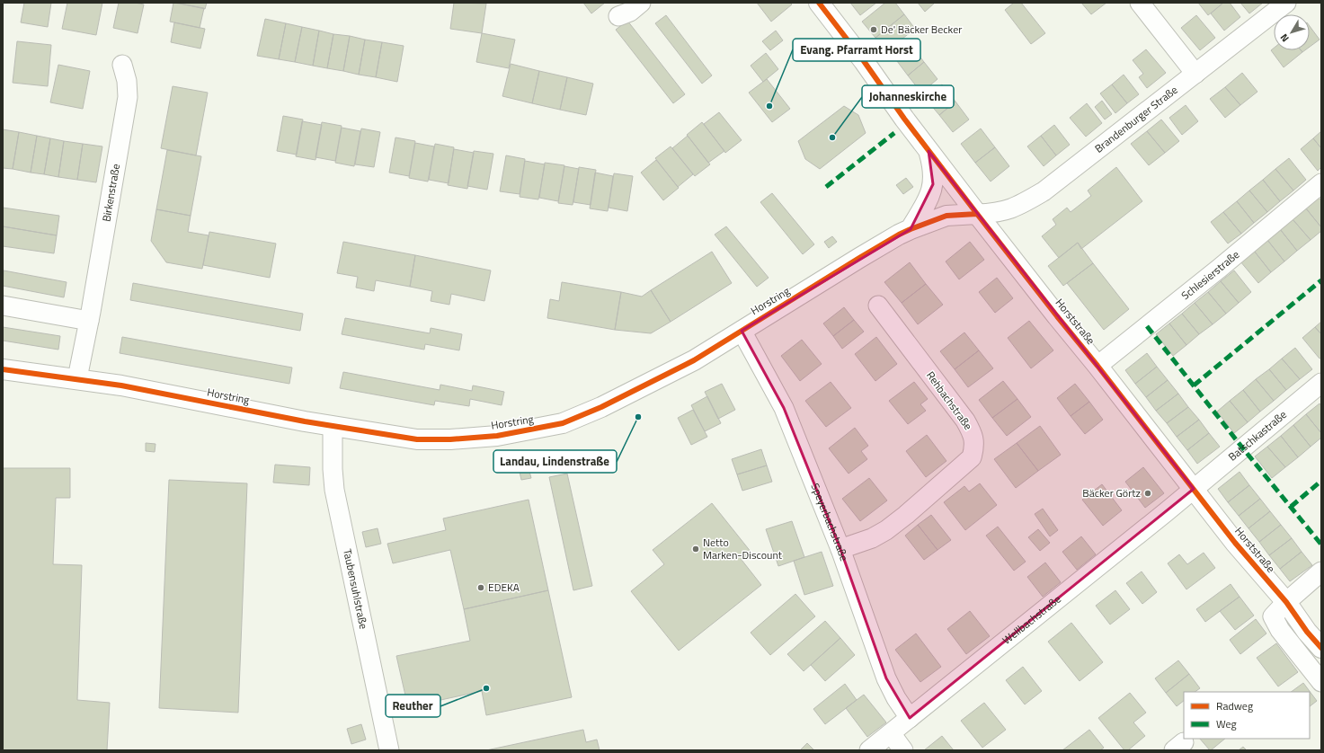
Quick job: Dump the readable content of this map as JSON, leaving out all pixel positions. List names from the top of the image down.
{
  "streets": {
    "street": [
      "Brandenburger Straße",
      "Birkenstraße",
      "Schlesierstraße",
      "Horstring",
      "Horststraße",
      "Rehbachstraße",
      "Batschkastraße",
      "Speyerbachstraße",
      "Taubensuhlstraße",
      "Wellbachstraße"
    ]
  },
  "crossings": [
    ["Brandenburger Straße", "Horstring"],
    ["Brandenburger Straße", "Horststraße"],
    ["Birkenstraße", "Horstring"],
    ["Schlesierstraße", "Horststraße"],
    ["Horstring", "Horststraße"],
    ["Horstring", "Speyerbachstraße"],
    ["Horstring", "Taubensuhlstraße"],
    ["Horststraße", "Batschkastraße"],
    ["Horststraße", "Wellbachstraße"],
    ["Rehbachstraße", "Speyerbachstraße"],
    ["Batschkastraße", "Wellbachstraße"],
    ["Speyerbachstraße", "Wellbachstraße"]
  ],
  "places": [
    "De' Bäcker Becker",
    "Evang. Pfarramt Horst",
    "Johanneskirche",
    "Landau, Lindenstraße",
    "Bäcker Görtz",
    "Netto Marken-Discount",
    "EDEKA",
    "Reuther"
  ],
  "legend": ["Radweg", "Weg"],
  "north": "bottom left"
}
